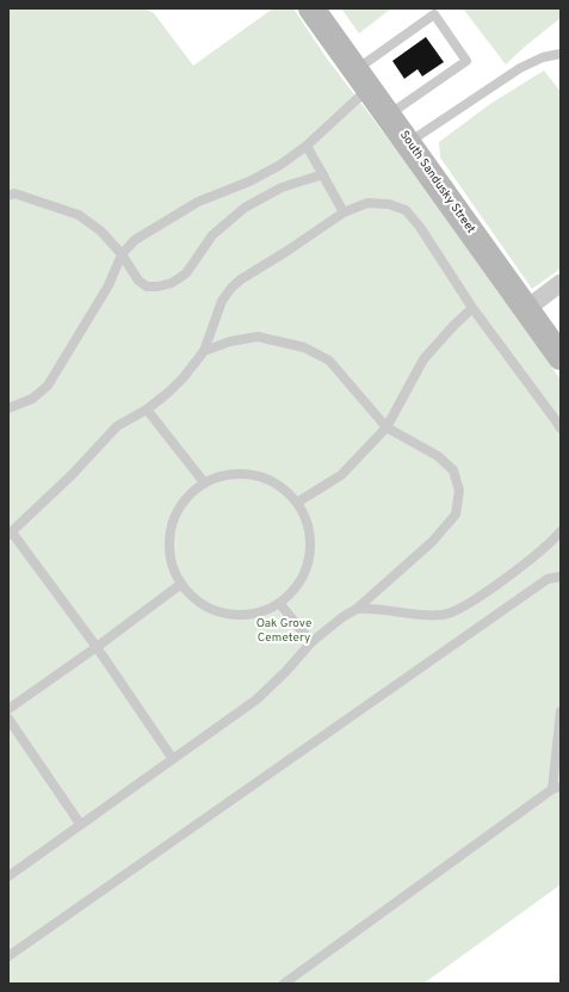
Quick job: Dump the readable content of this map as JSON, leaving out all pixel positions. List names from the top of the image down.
{
  "streets": {
    "street": ["South Sandusky Street"]
  },
  "parks": ["Oak Grove Cemetery"]
}
